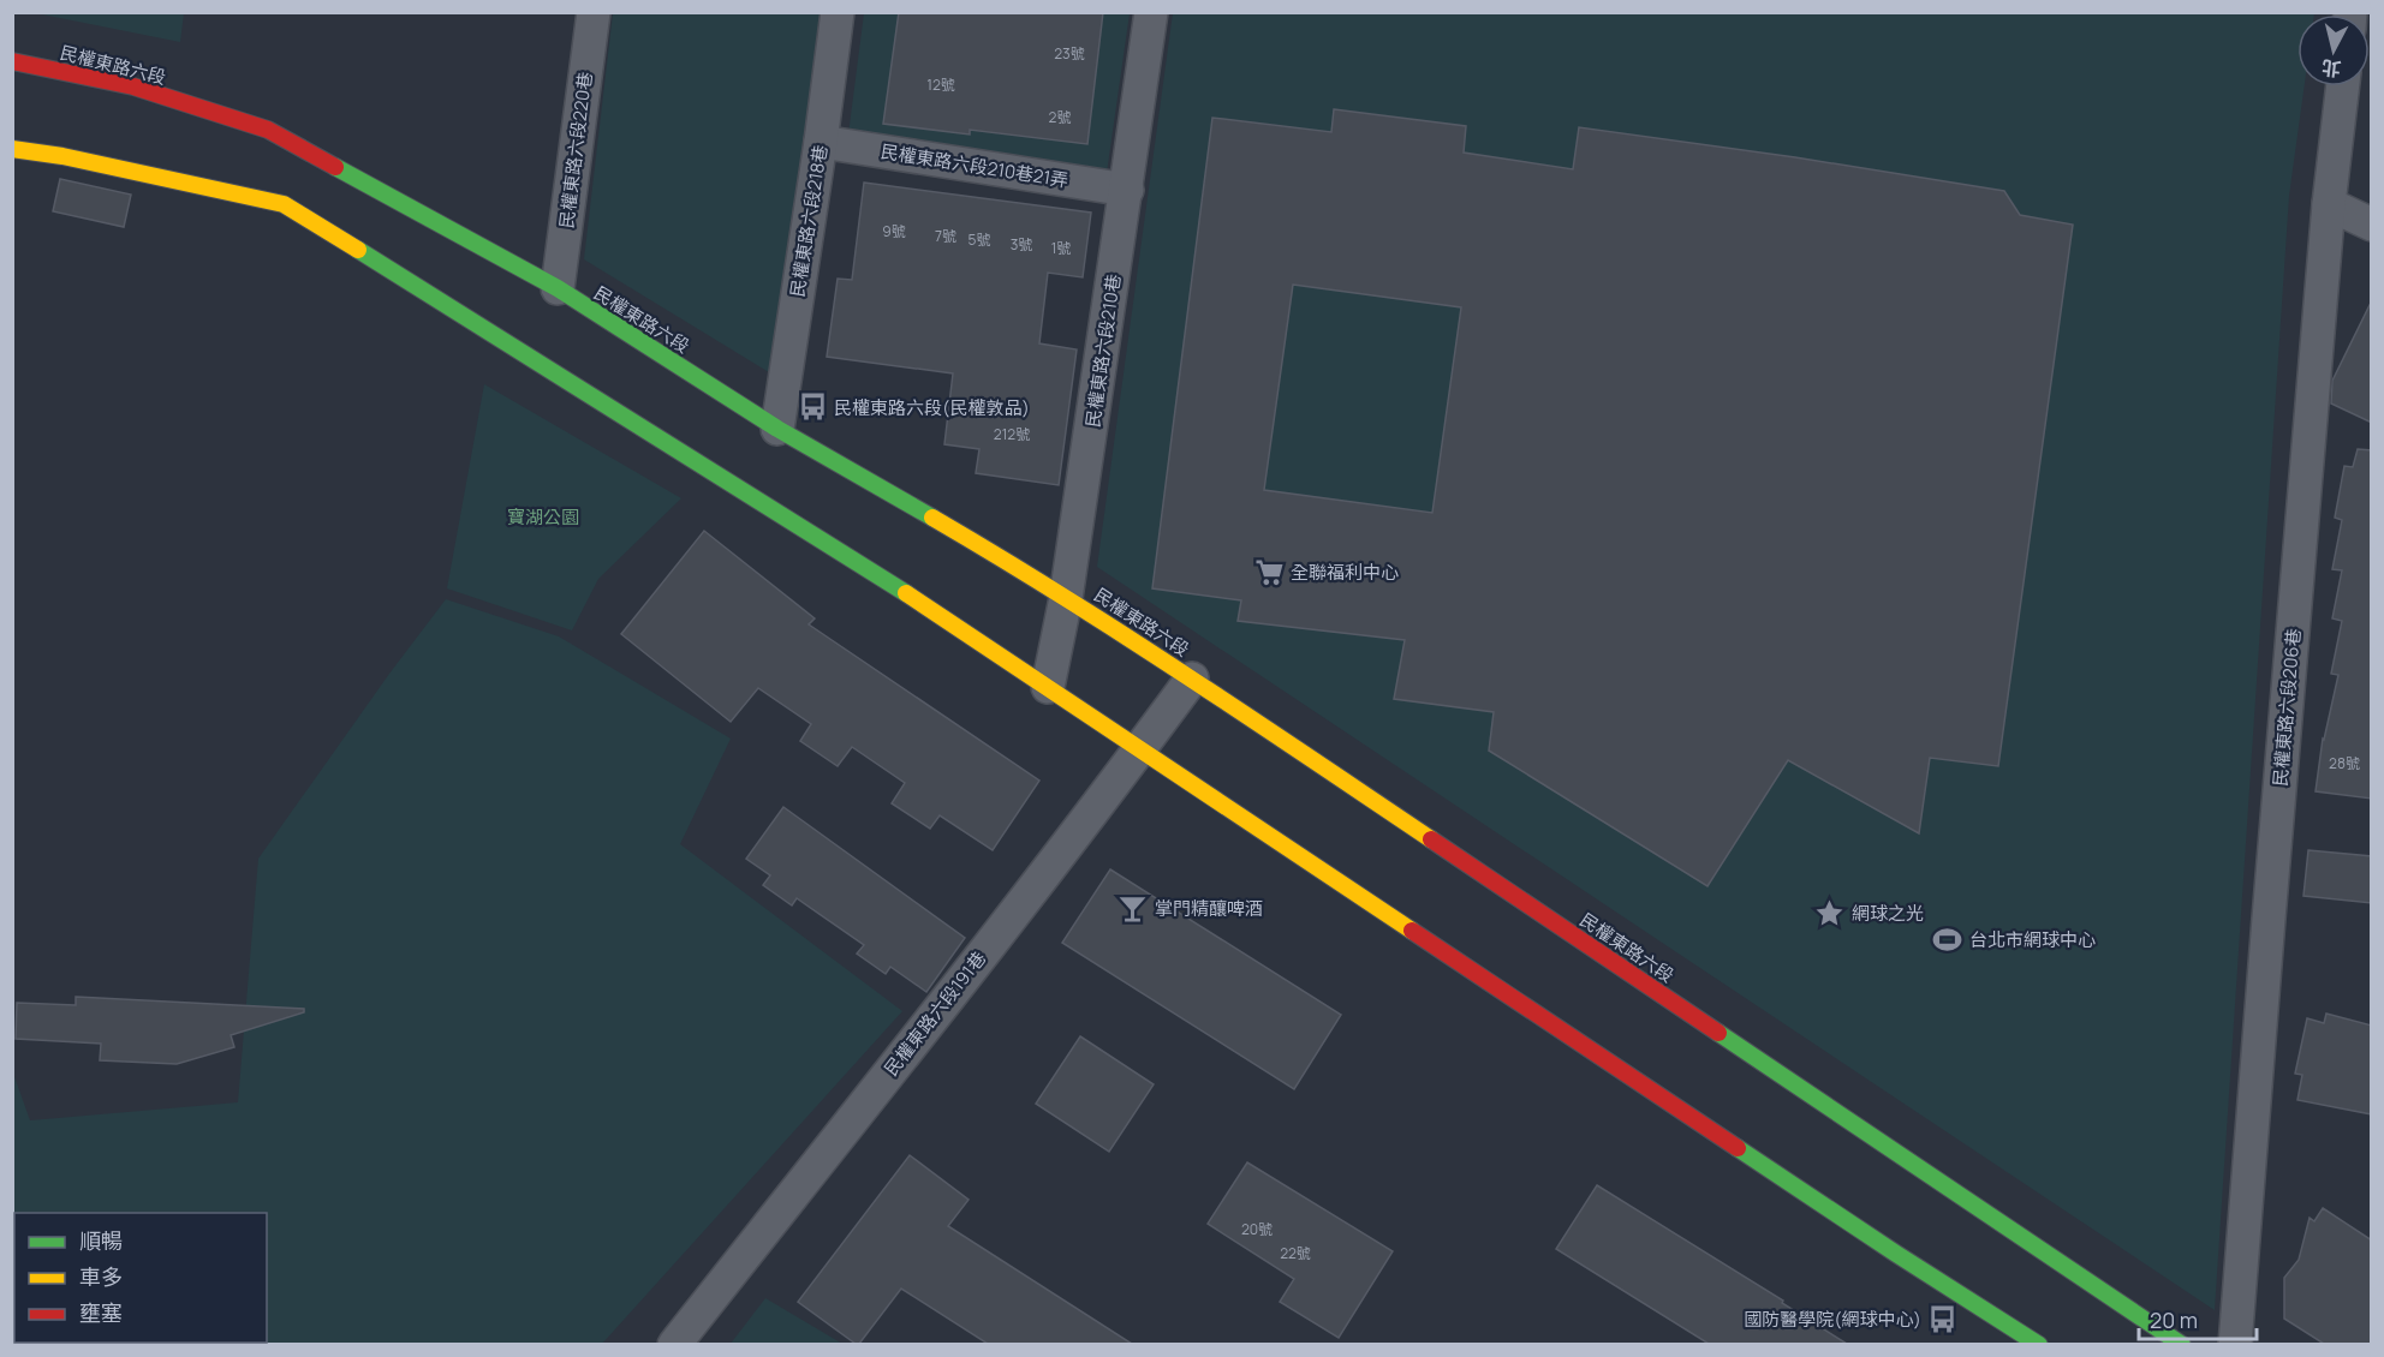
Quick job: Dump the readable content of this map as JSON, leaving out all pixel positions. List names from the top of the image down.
{
  "streets": {
    "main road": ["民權東路六段"],
    "street": [
      "民權東路六段220巷",
      "民權東路六段210巷21弄",
      "民權東路六段218巷",
      "民權東路六段210巷",
      "民權東路六段206巷",
      "民權東路六段191巷"
    ]
  },
  "crossings": [
    ["民權東路六段", "民權東路六段220巷"],
    ["民權東路六段", "民權東路六段218巷"],
    ["民權東路六段", "民權東路六段210巷"],
    ["民權東路六段", "民權東路六段191巷"],
    ["民權東路六段210巷21弄", "民權東路六段218巷"],
    ["民權東路六段210巷21弄", "民權東路六段210巷"]
  ],
  "parks": ["寶湖公園"],
  "places": {
    "bus stop": ["民權東路六段(民權敦品)", "國防醫學院(網球中心)"],
    "supermarket": ["全聯福利中心"],
    "bar": ["掌門精釀啤酒"],
    "place": ["網球之光"],
    "sports": ["台北市網球中心"]
  },
  "house_numbers": [
    "23號",
    "12號",
    "2號",
    "9號",
    "7號",
    "5號",
    "3號",
    "1號",
    "212號",
    "28號",
    "20號",
    "22號"
  ],
  "legend": ["順暢", "車多", "壅塞"],
  "scale_bar": "20 m",
  "north": "bottom"
}
